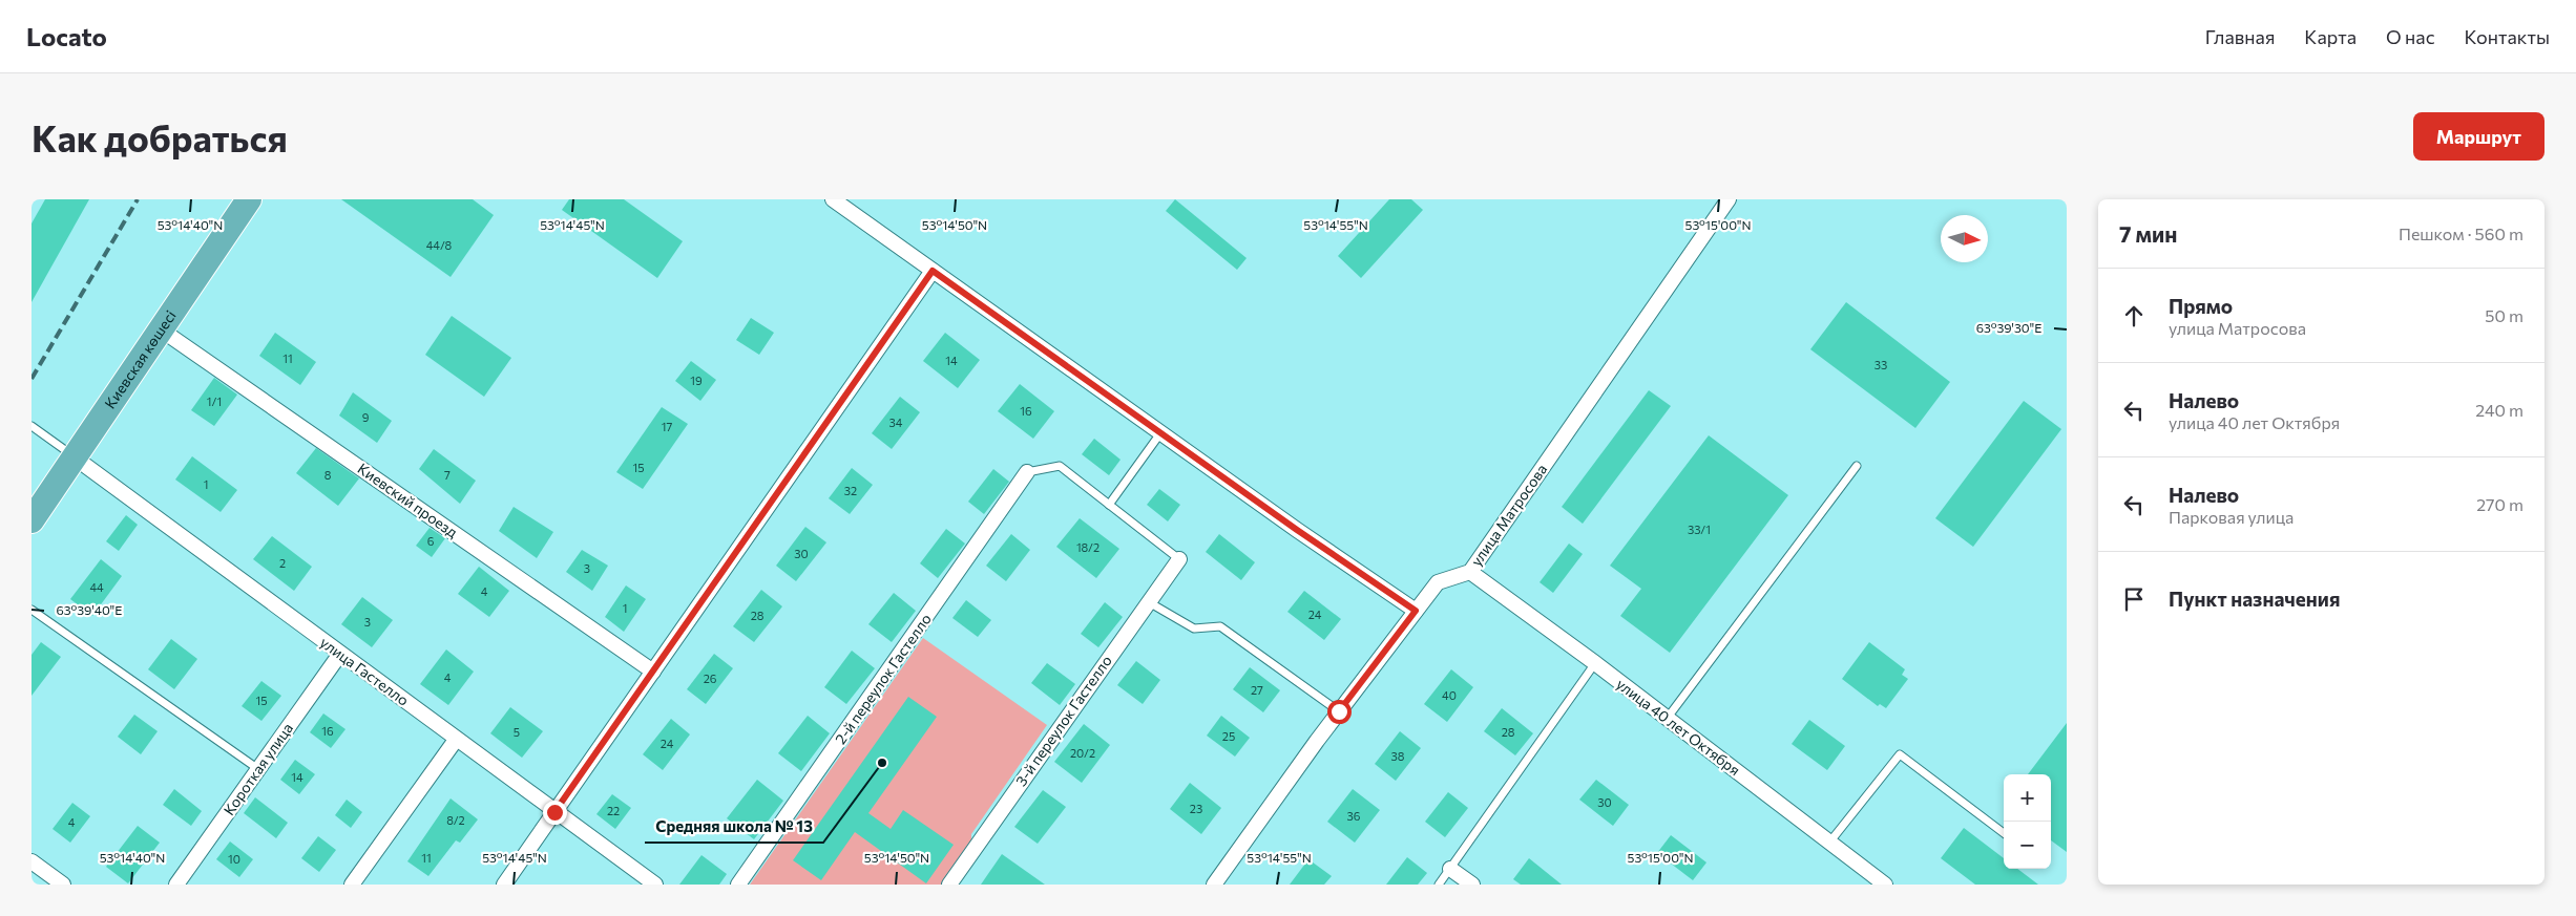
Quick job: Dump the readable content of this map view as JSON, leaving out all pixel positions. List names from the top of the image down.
{
  "streets": {
    "highway": ["Киевская көшесі"],
    "street": [
      "Киевский проезд",
      "улица Матросова",
      "улица Гастелло",
      "2-й переулок Гастелло",
      "3-й переулок Гастелло",
      "улица 40 лет Октября",
      "Короткая улица"
    ]
  },
  "crossings": [
    ["Киевская көшесі", "Киевский проезд"],
    ["Киевская көшесі", "улица Гастелло"],
    ["улица Матросова", "улица 40 лет Октября"],
    ["улица Гастелло", "Короткая улица"]
  ],
  "places": ["Средняя школа № 13"],
  "house_numbers": [
    "44/8",
    "11",
    "14",
    "33",
    "19",
    "1/1",
    "16",
    "9",
    "34",
    "17",
    "15",
    "8",
    "7",
    "1",
    "32",
    "33/1",
    "6",
    "18/2",
    "30",
    "2",
    "3",
    "44",
    "4",
    "1",
    "24",
    "28",
    "3",
    "4",
    "26",
    "27",
    "40",
    "15",
    "16",
    "5",
    "28",
    "25",
    "24",
    "20/2",
    "38",
    "14",
    "30",
    "23",
    "22",
    "36",
    "8/2",
    "4",
    "11",
    "10"
  ],
  "north": "right",
  "page": {
    "header": "Locato",
    "nav": [
      "Главная",
      "Карта",
      "О нас",
      "Контакты"
    ],
    "buttons": "Маршрут",
    "title": "Как добраться",
    "heading": ["7 мин", "Пешком · 560 m"],
    "list": [
      ["Прямо", "улица Матросова", "50 m"],
      ["Налево", "улица 40 лет Октября", "240 m"],
      ["Налево", "Парковая улица", "270 m"],
      "Пункт назначения"
    ],
    "map_buttons": ["+", "−"]
  },
  "coordinates": [
    "53°14'40\"N",
    "53°14'45\"N",
    "53°14'50\"N",
    "53°14'55\"N",
    "53°15'00\"N",
    "63°39'30\"E",
    "63°39'40\"E"
  ]
}
